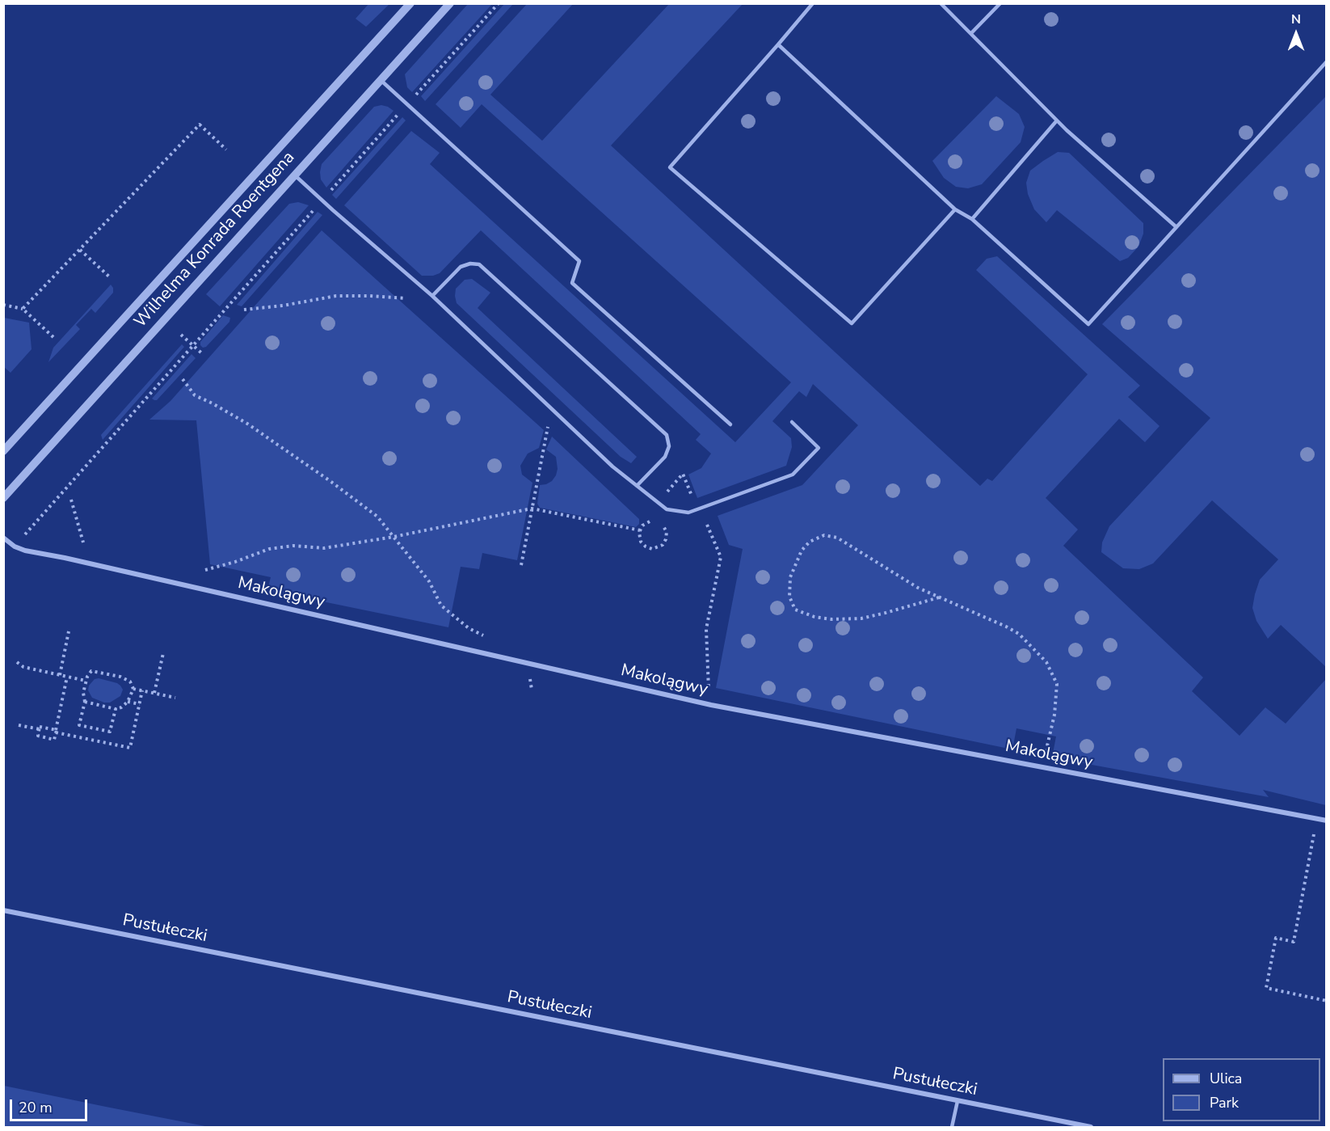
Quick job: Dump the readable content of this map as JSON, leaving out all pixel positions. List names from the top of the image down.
{
  "streets": {
    "street": ["Wilhelma Konrada Roentgena", "Makolągwy", "Pustułeczki"]
  },
  "legend": ["Ulica", "Park"],
  "scale_bar": "20 m",
  "north": "top"
}
